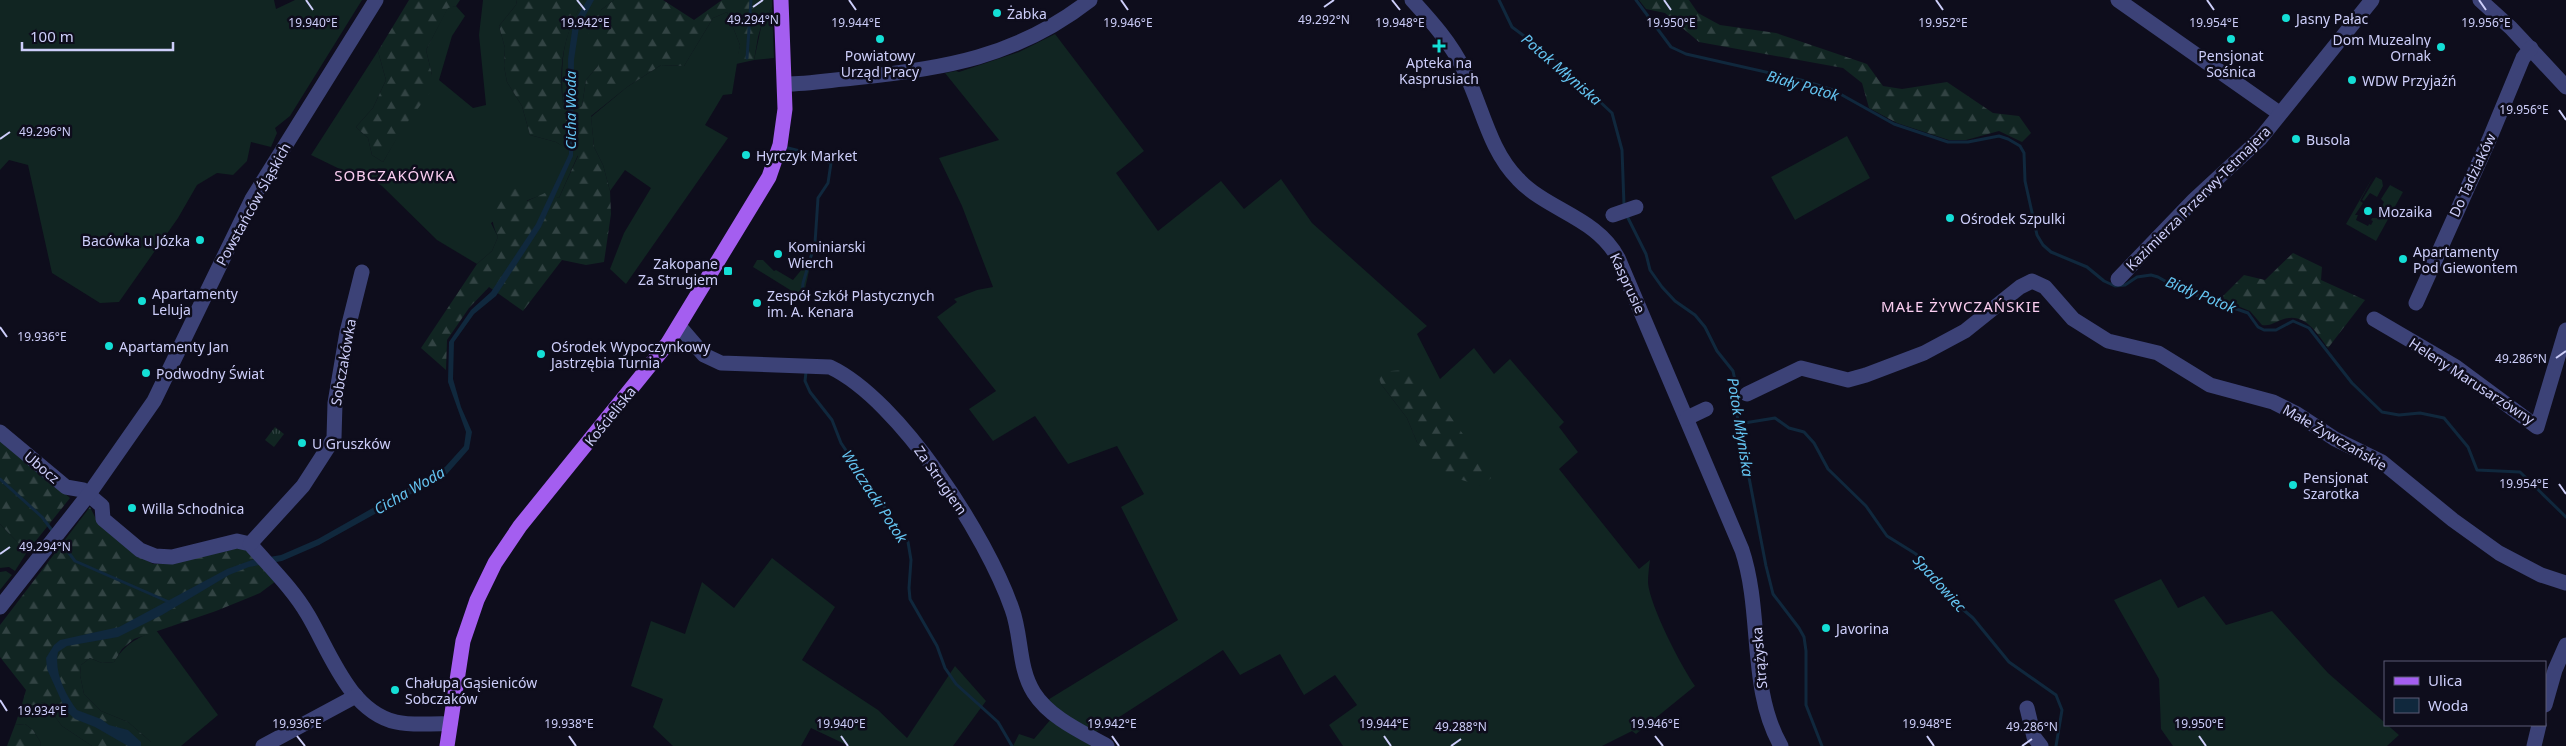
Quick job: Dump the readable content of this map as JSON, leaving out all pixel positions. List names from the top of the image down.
{
  "streets": {
    "main road": ["Kościeliska"],
    "street": [
      "Do Tadziaków",
      "Kazimierza Przerwy-Tetmajera",
      "Powstańców Śląskich",
      "Kasprusie",
      "Sobczakówka",
      "Heleny Marusarzówny",
      "Małe Żywczańskie",
      "Ubocz",
      "Za Strugiem",
      "Strążyska"
    ]
  },
  "crossings": [
    ["Powstańców Śląskich", "Ubocz"],
    ["Kasprusie", "Strążyska"],
    ["Kościeliska", "Za Strugiem"]
  ],
  "districts": ["SOBCZAKÓWKA", "MAŁE ŻYWCZAŃSKIE"],
  "water": [
    "Potok Młyniska",
    "Biały Potok",
    "Cicha Woda",
    "Walczacki Potok",
    "Spadowiec"
  ],
  "places": {
    "other": [
      "Żabka",
      "Jasny Pałac",
      "Powiatowy Urząd Pracy",
      "Pensjonat Sośnica",
      "Dom Muzealny Ornak",
      "WDW Przyjaźń",
      "Busola",
      "Hyrczyk Market",
      "Mozaika",
      "Ośrodek Szpulki",
      "Bacówka u Józka",
      "Kominiarski Wierch",
      "Apartamenty Pod Giewontem",
      "Apartamenty Leluja",
      "Zespół Szkół Plastycznych im. A. Kenara",
      "Apartamenty Jan",
      "Ośrodek Wypoczynkowy Jastrzębia Turnia",
      "Podwodny Świat",
      "U Gruszków",
      "Pensjonat Szarotka",
      "Willa Schodnica",
      "Javorina",
      "Chałupa Gąsieniców Sobczaków"
    ],
    "health": ["Apteka na Kasprusiach"],
    "transit": ["Zakopane Za Strugiem"]
  },
  "legend": ["Ulica", "Woda"],
  "scale_bar": "100 m",
  "coordinates": [
    "49.294°N",
    "49.292°N",
    "19.940°E",
    "19.942°E",
    "19.944°E",
    "19.946°E",
    "19.948°E",
    "19.950°E",
    "19.952°E",
    "19.954°E",
    "19.956°E",
    "49.296°N",
    "19.936°E",
    "49.286°N",
    "19.934°E",
    "19.938°E",
    "49.288°N"
  ]
}
